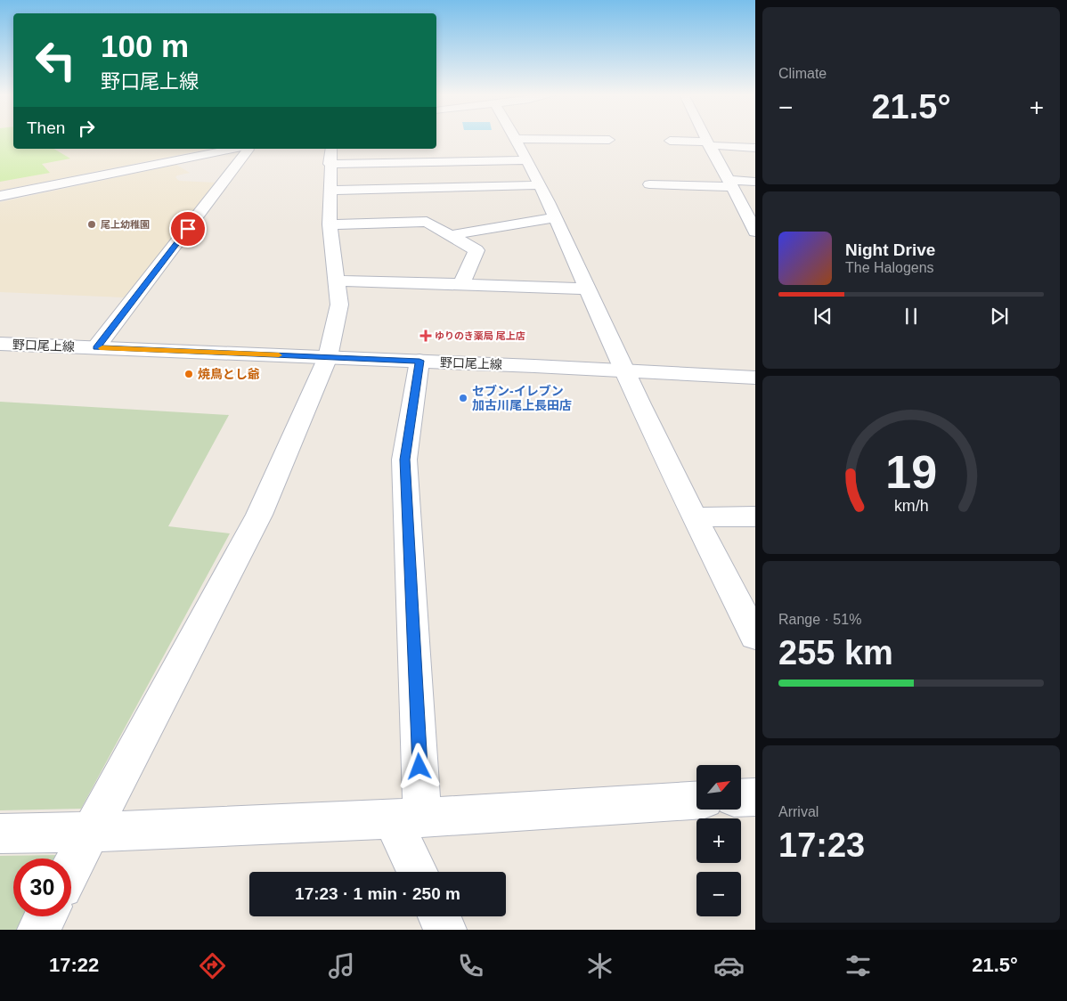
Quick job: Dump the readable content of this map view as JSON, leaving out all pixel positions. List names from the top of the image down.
{
  "streets": {
    "street": ["野口尾上線"]
  },
  "places": {
    "other": ["尾上幼稚園", "焼鳥とし爺", "セブン-イレブン 加古川尾上長田店"],
    "health": ["ゆりのき薬局 尾上店"]
  },
  "north": "top right",
  "page": {
    "tile": [
      "Climate",
      ["Range · 51%", "255 km"],
      ["Arrival", "17:23"]
    ],
    "turn": ["100 m", "野口尾上線"],
    "heat": ["−", "21.5°", "+"],
    "then": "Then",
    "song": ["Night Drive", "The Halogens"],
    "map_buttons": ["+", "−"],
    "limit": "30",
    "trip": "17:23 · 1 min · 250 m",
    "tabs": ["17:22", "21.5°"],
    "gauge": ["19", "km/h"]
  }
}
